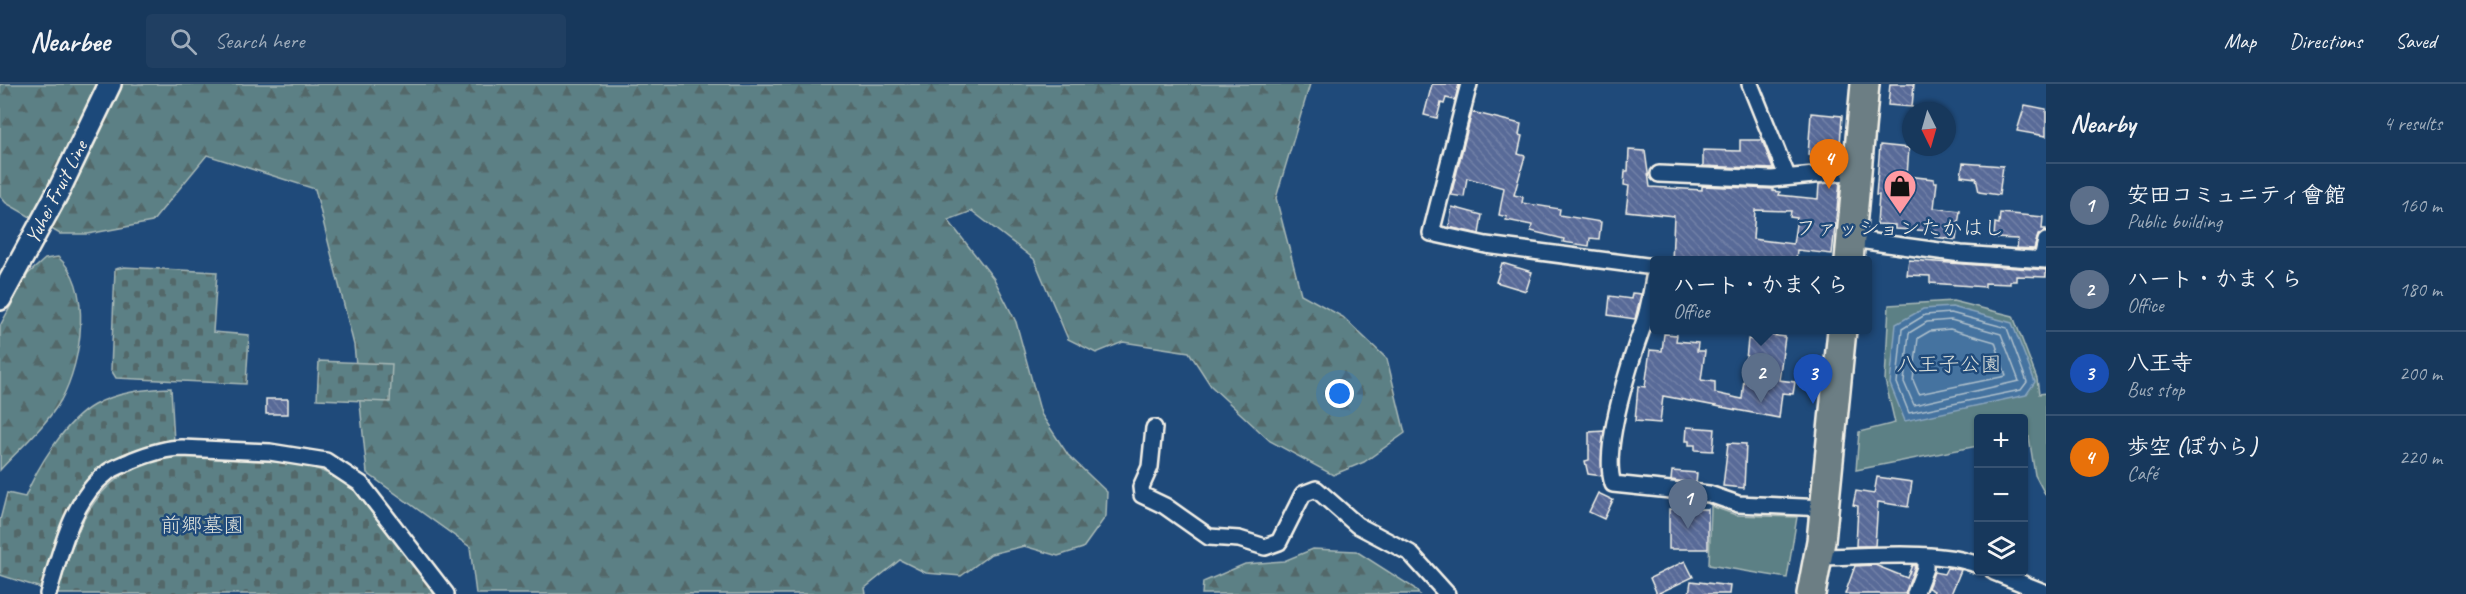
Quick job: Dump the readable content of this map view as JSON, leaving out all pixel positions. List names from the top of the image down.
{
  "streets": {
    "street": ["Yuhei Fruit Line"]
  },
  "parks": ["八王子公園", "前郷墓園"],
  "places": {
    "shop": ["ファッションたかはし"]
  },
  "north": "bottom",
  "page": {
    "header": "Nearbee",
    "search": "Search here",
    "nav": ["Map", "Directions", "Saved"],
    "heading": ["Nearby", "4 results"],
    "pins": [
      "4",
      "2",
      "3",
      "1"
    ],
    "list": [
      {
        "mark": "1",
        "name": "安田コミュニティ會館",
        "note": "Public building",
        "value": "160 m"
      },
      {
        "mark": "2",
        "name": "ハート・かまくら",
        "note": "Office",
        "value": "180 m"
      },
      {
        "mark": "3",
        "name": "八王寺",
        "note": "Bus stop",
        "value": "200 m"
      },
      {
        "mark": "4",
        "name": "歩空 (ぽから)",
        "note": "Café",
        "value": "220 m"
      }
    ],
    "popup": ["ハート・かまくら", "Office"],
    "map_buttons": ["+", "−"]
  }
}
